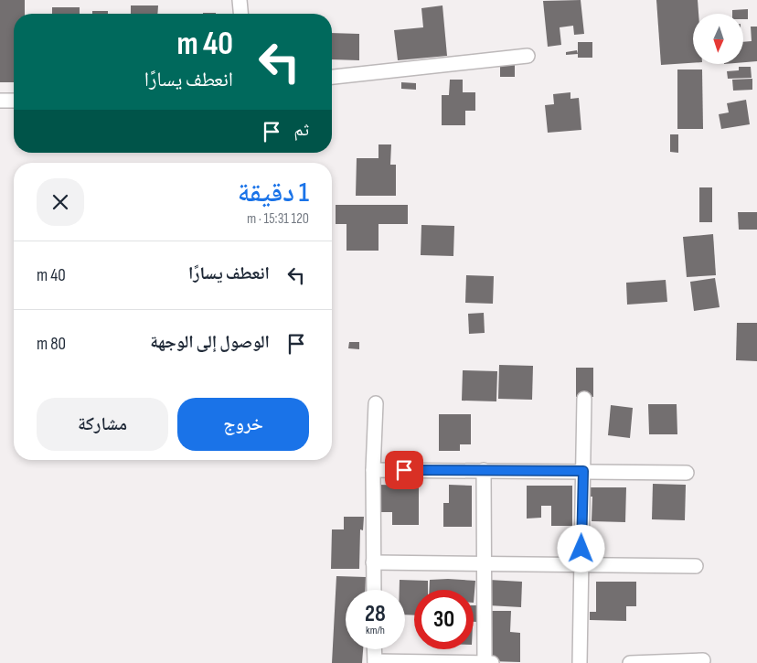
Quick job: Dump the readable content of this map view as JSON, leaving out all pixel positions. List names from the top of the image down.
{
  "north": "bottom",
  "page": {
    "turn": ["40 m", "انعطف يسارًا"],
    "then": "ثم",
    "heading": ["1 دقيقة", "120 m · 15:31"],
    "list": [
      {
        "name": "انعطف يسارًا",
        "value": "40 m"
      },
      {
        "name": "الوصول إلى الوجهة",
        "value": "80 m"
      }
    ],
    "buttons": ["خروج", "مشاركة"],
    "speed": "28 km/h",
    "limit": "30"
  }
}
